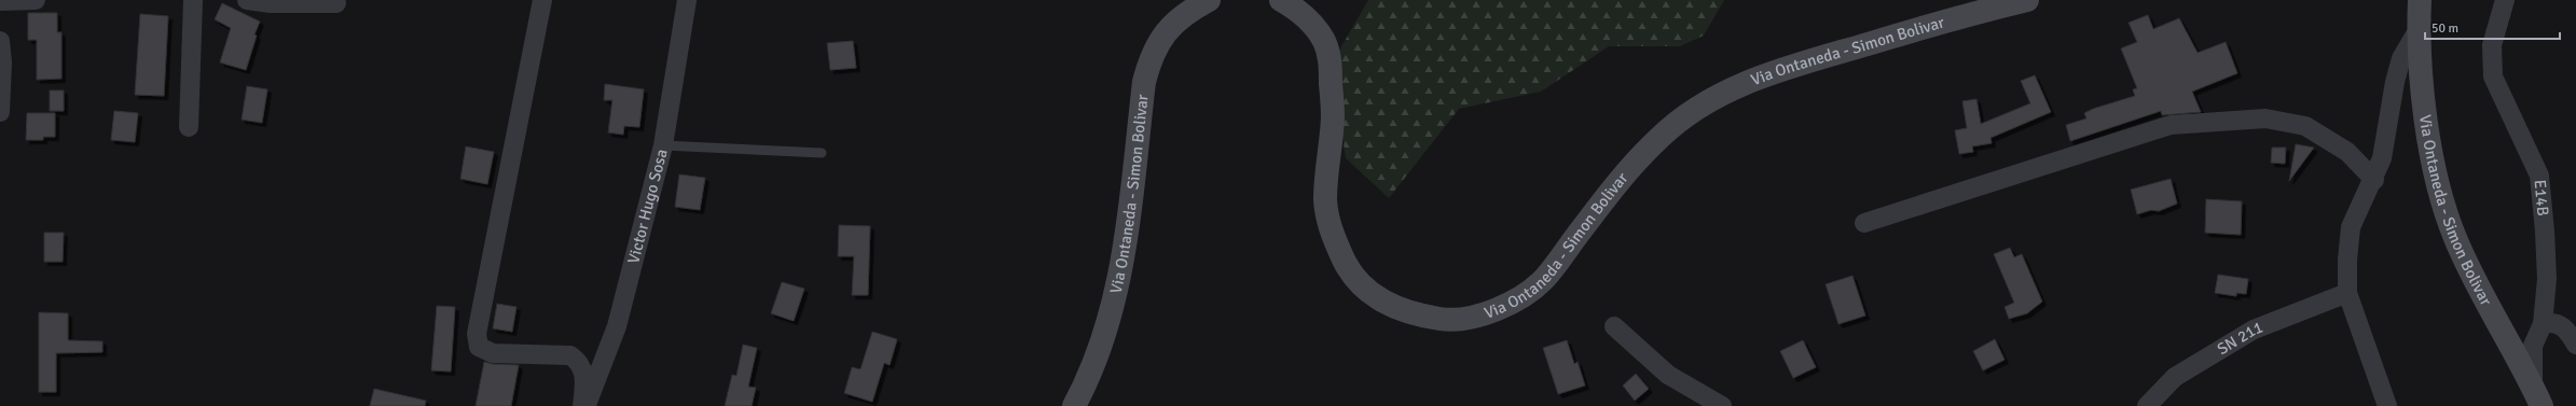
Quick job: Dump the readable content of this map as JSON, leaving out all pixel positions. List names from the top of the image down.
{
  "streets": {
    "street": [
      "Via Ontaneda - Simon Bolivar",
      "E14B",
      "Victor Hugo Sosa",
      "SN 211"
    ]
  },
  "crossings": [
    ["Via Ontaneda - Simon Bolivar", "E14B"]
  ],
  "scale_bar": "50 m"
}
